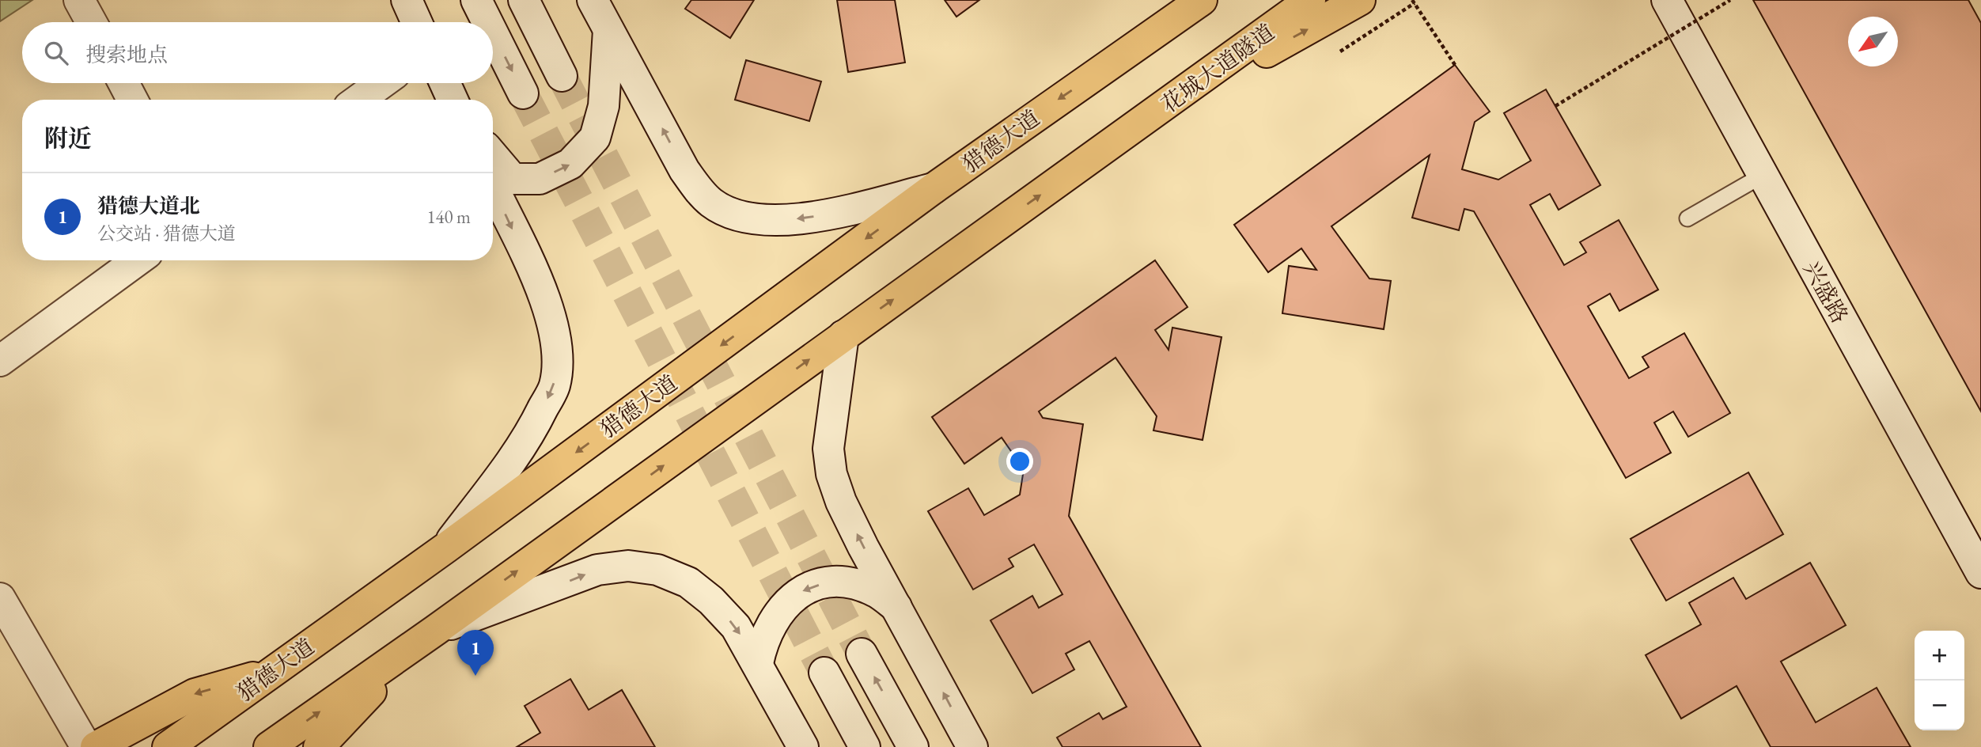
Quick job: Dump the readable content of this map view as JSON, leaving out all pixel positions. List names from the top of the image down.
{
  "streets": {
    "highway": ["花城大道隧道", "猎德大道"],
    "main road": ["兴盛路"]
  },
  "north": "bottom left",
  "page": {
    "search": "搜索地点",
    "heading": "附近",
    "list": [
      {
        "mark": "1",
        "name": "猎德大道北",
        "note": "公交站 · 猎德大道",
        "value": "140 m"
      }
    ],
    "pins": "1",
    "map_buttons": ["+", "−"]
  }
}
